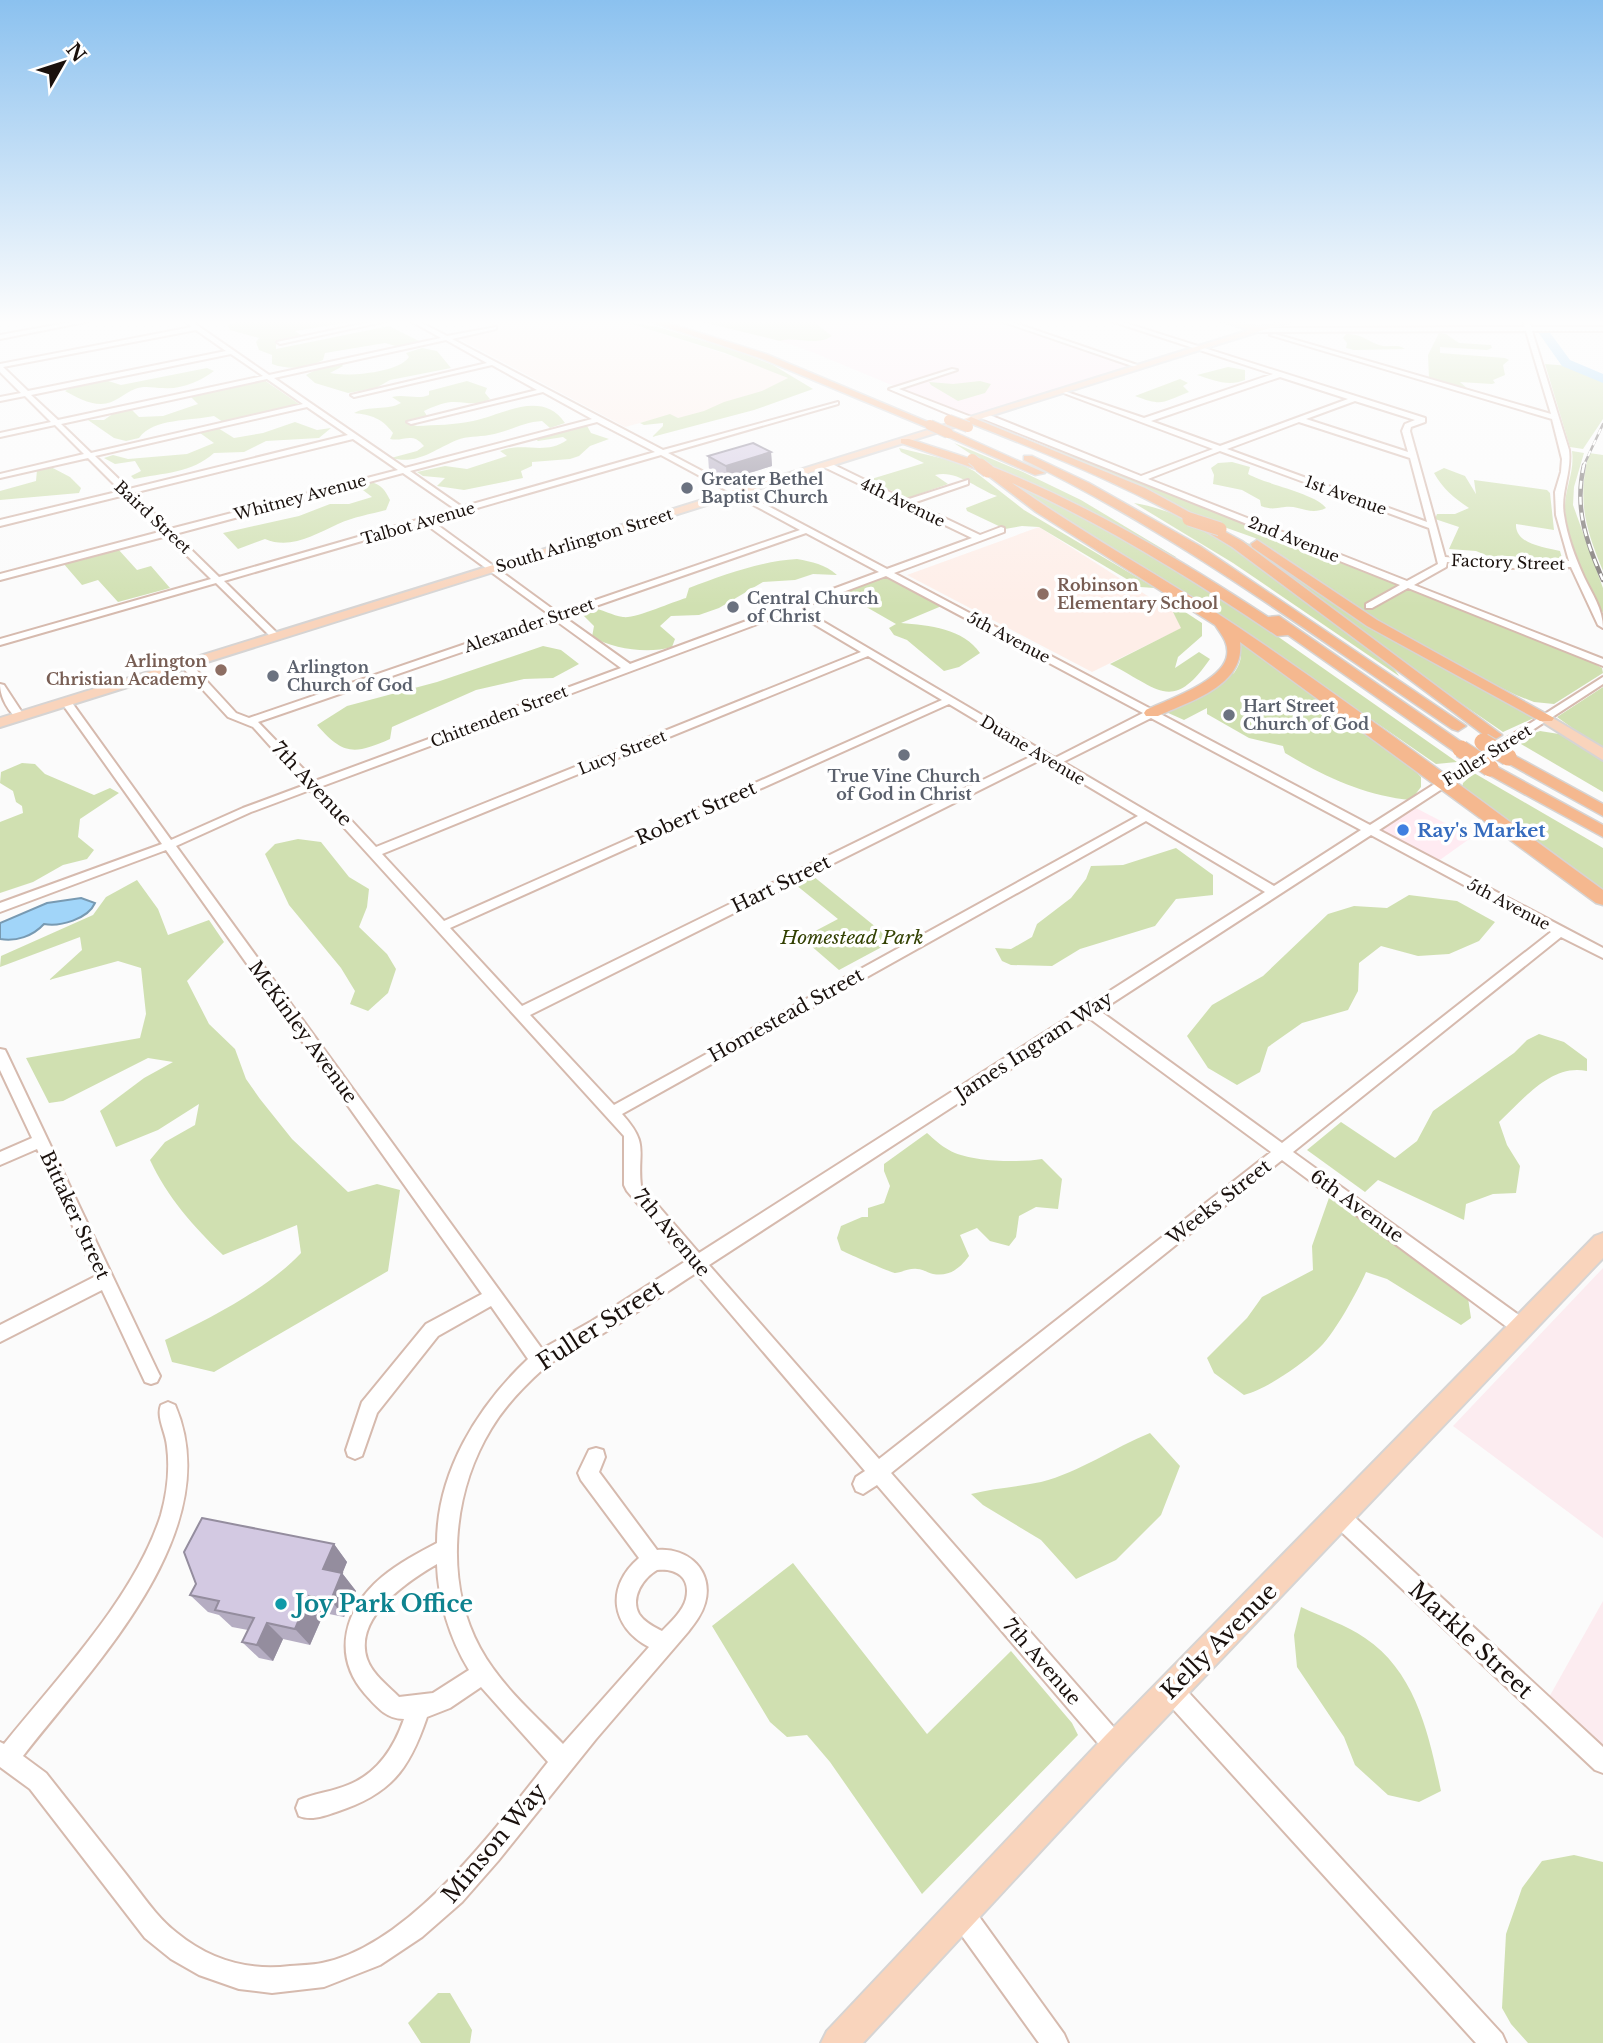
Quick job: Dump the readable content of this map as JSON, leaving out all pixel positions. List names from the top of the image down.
{
  "streets": {
    "main road": ["South Arlington Street", "Kelly Avenue"],
    "street": [
      "1st Avenue",
      "Whitney Avenue",
      "4th Avenue",
      "Baird Street",
      "Talbot Avenue",
      "2nd Avenue",
      "Factory Street",
      "Alexander Street",
      "5th Avenue",
      "Chittenden Street",
      "Duane Avenue",
      "Lucy Street",
      "Fuller Street",
      "7th Avenue",
      "Robert Street",
      "Hart Street",
      "Homestead Street",
      "McKinley Avenue",
      "James Ingram Way",
      "Weeks Street",
      "6th Avenue",
      "Bittaker Street",
      "Markle Street",
      "Minson Way"
    ]
  },
  "crossings": [
    ["Whitney Avenue", "Baird Street"],
    ["Whitney Avenue", "5th Avenue"],
    ["4th Avenue", "South Arlington Street"],
    ["4th Avenue", "Chittenden Street"],
    ["Baird Street", "Talbot Avenue"],
    ["Baird Street", "South Arlington Street"],
    ["Talbot Avenue", "5th Avenue"],
    ["2nd Avenue", "South Arlington Street"],
    ["South Arlington Street", "5th Avenue"],
    ["South Arlington Street", "7th Avenue"],
    ["South Arlington Street", "McKinley Avenue"],
    ["Alexander Street", "5th Avenue"],
    ["Alexander Street", "7th Avenue"],
    ["5th Avenue", "Chittenden Street"],
    ["5th Avenue", "Fuller Street"],
    ["5th Avenue", "James Ingram Way"],
    ["5th Avenue", "Weeks Street"],
    ["Chittenden Street", "Duane Avenue"],
    ["Chittenden Street", "7th Avenue"],
    ["Chittenden Street", "McKinley Avenue"],
    ["Duane Avenue", "Lucy Street"],
    ["Duane Avenue", "Robert Street"],
    ["Duane Avenue", "Hart Street"],
    ["Duane Avenue", "Homestead Street"],
    ["Duane Avenue", "James Ingram Way"],
    ["Lucy Street", "7th Avenue"],
    ["Fuller Street", "7th Avenue"],
    ["Fuller Street", "McKinley Avenue"],
    ["Fuller Street", "James Ingram Way"],
    ["Fuller Street", "Minson Way"],
    ["7th Avenue", "Robert Street"],
    ["7th Avenue", "Hart Street"],
    ["7th Avenue", "Homestead Street"],
    ["7th Avenue", "James Ingram Way"],
    ["7th Avenue", "Weeks Street"],
    ["7th Avenue", "Kelly Avenue"],
    ["James Ingram Way", "6th Avenue"],
    ["Weeks Street", "6th Avenue"],
    ["6th Avenue", "Kelly Avenue"],
    ["Markle Street", "Kelly Avenue"]
  ],
  "parks": ["Homestead Park"],
  "places": [
    "Greater Bethel Baptist Church",
    "Robinson Elementary School",
    "Central Church of Christ",
    "Arlington Christian Academy",
    "Arlington Church of God",
    "Hart Street Church of God",
    "True Vine Church of God in Christ",
    "Ray's Market",
    "Joy Park Office"
  ],
  "north": "top right"
}
